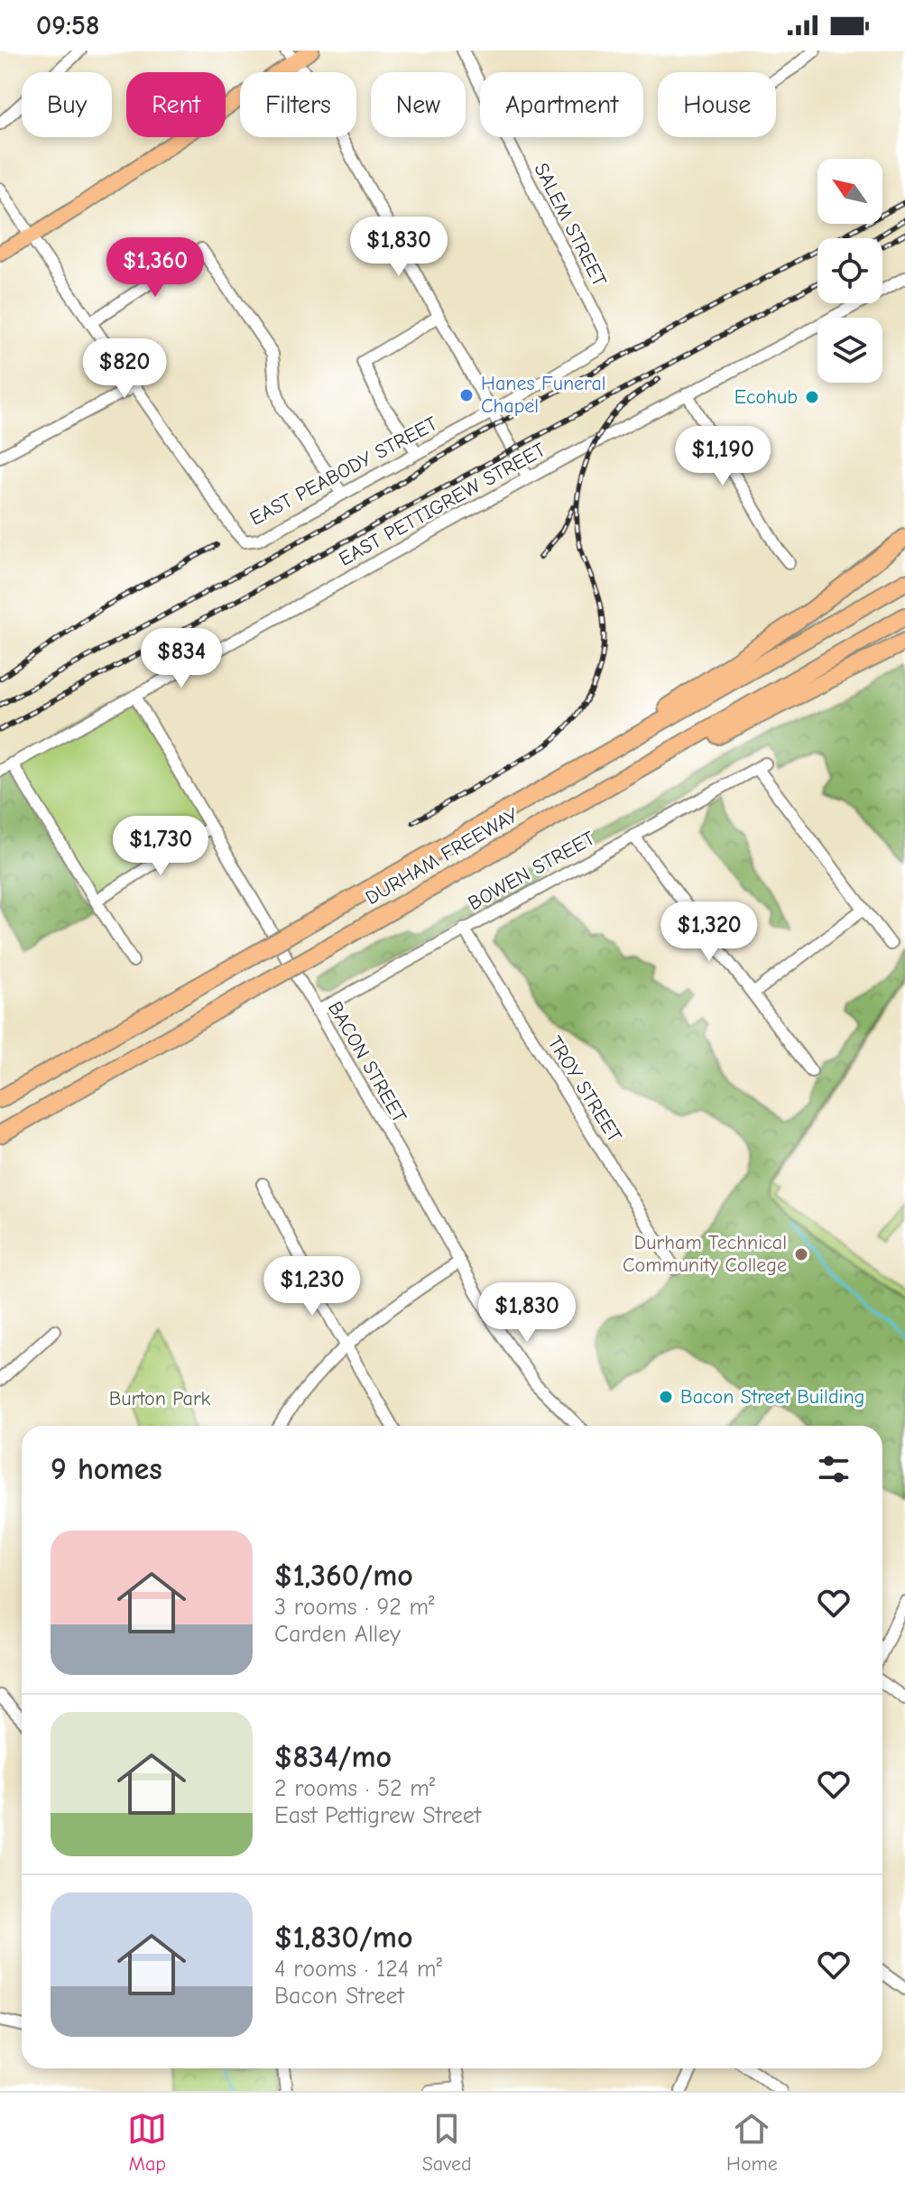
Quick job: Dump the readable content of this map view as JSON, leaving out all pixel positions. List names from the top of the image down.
{
  "streets": {
    "highway": ["DURHAM FREEWAY"],
    "street": [
      "SALEM STREET",
      "EAST PEABODY STREET",
      "EAST PETTIGREW STREET",
      "BOWEN STREET",
      "BACON STREET",
      "TROY STREET"
    ]
  },
  "crossings": [
    ["SALEM STREET", "EAST PEABODY STREET"],
    ["EAST PETTIGREW STREET", "BACON STREET"],
    ["BOWEN STREET", "BACON STREET"],
    ["BOWEN STREET", "TROY STREET"]
  ],
  "parks": ["Burton Park"],
  "places": [
    "Hanes Funeral Chapel",
    "Ecohub",
    "Durham Technical Community College",
    "Bacon Street Building"
  ],
  "north": "top left",
  "page": {
    "status": "09:58",
    "chip": [
      "Buy",
      "Rent",
      "Filters",
      "New",
      "Apartment",
      "House"
    ],
    "price": [
      "$1,830",
      "$1,360",
      "$820",
      "$1,190",
      "$834",
      "$1,730",
      "$1,320",
      "$1,230",
      "$1,830"
    ],
    "heading": "9 homes",
    "list": [
      {
        "name": "$1,360/mo",
        "note": "3 rooms · 92 m² · Carden Alley"
      },
      {
        "name": "$834/mo",
        "note": "2 rooms · 52 m² · East Pettigrew Street"
      },
      {
        "name": "$1,830/mo",
        "note": "4 rooms · 124 m² · Bacon Street"
      }
    ],
    "tabs": ["Map", "Saved", "Home"]
  }
}
